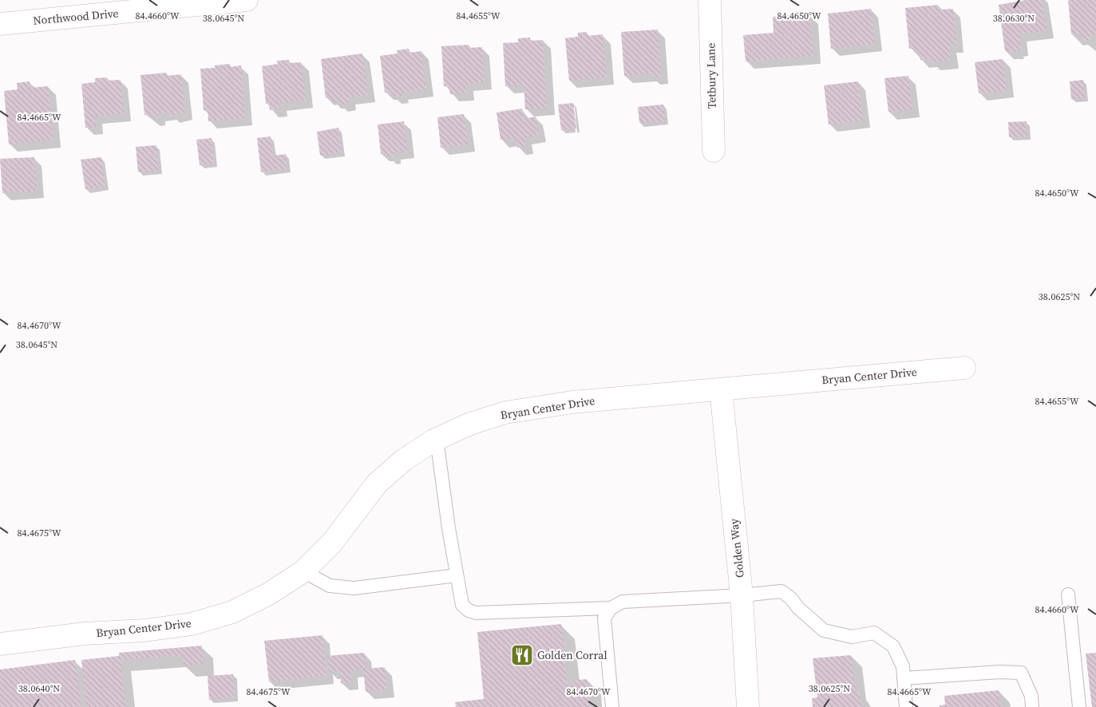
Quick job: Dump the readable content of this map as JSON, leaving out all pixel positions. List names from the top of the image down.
{
  "streets": {
    "street": [
      "Northwood Drive",
      "Tetbury Lane",
      "Bryan Center Drive",
      "Golden Way"
    ]
  },
  "crossings": [
    ["Bryan Center Drive", "Golden Way"]
  ],
  "places": {
    "restaurant": ["Golden Corral"]
  },
  "coordinates": [
    "84.4650°W",
    "84.4660°W",
    "84.4655°W",
    "38.0645°N",
    "38.0630°N",
    "84.4665°W",
    "38.0625°N",
    "84.4670°W",
    "84.4675°W",
    "38.0640°N"
  ]
}
